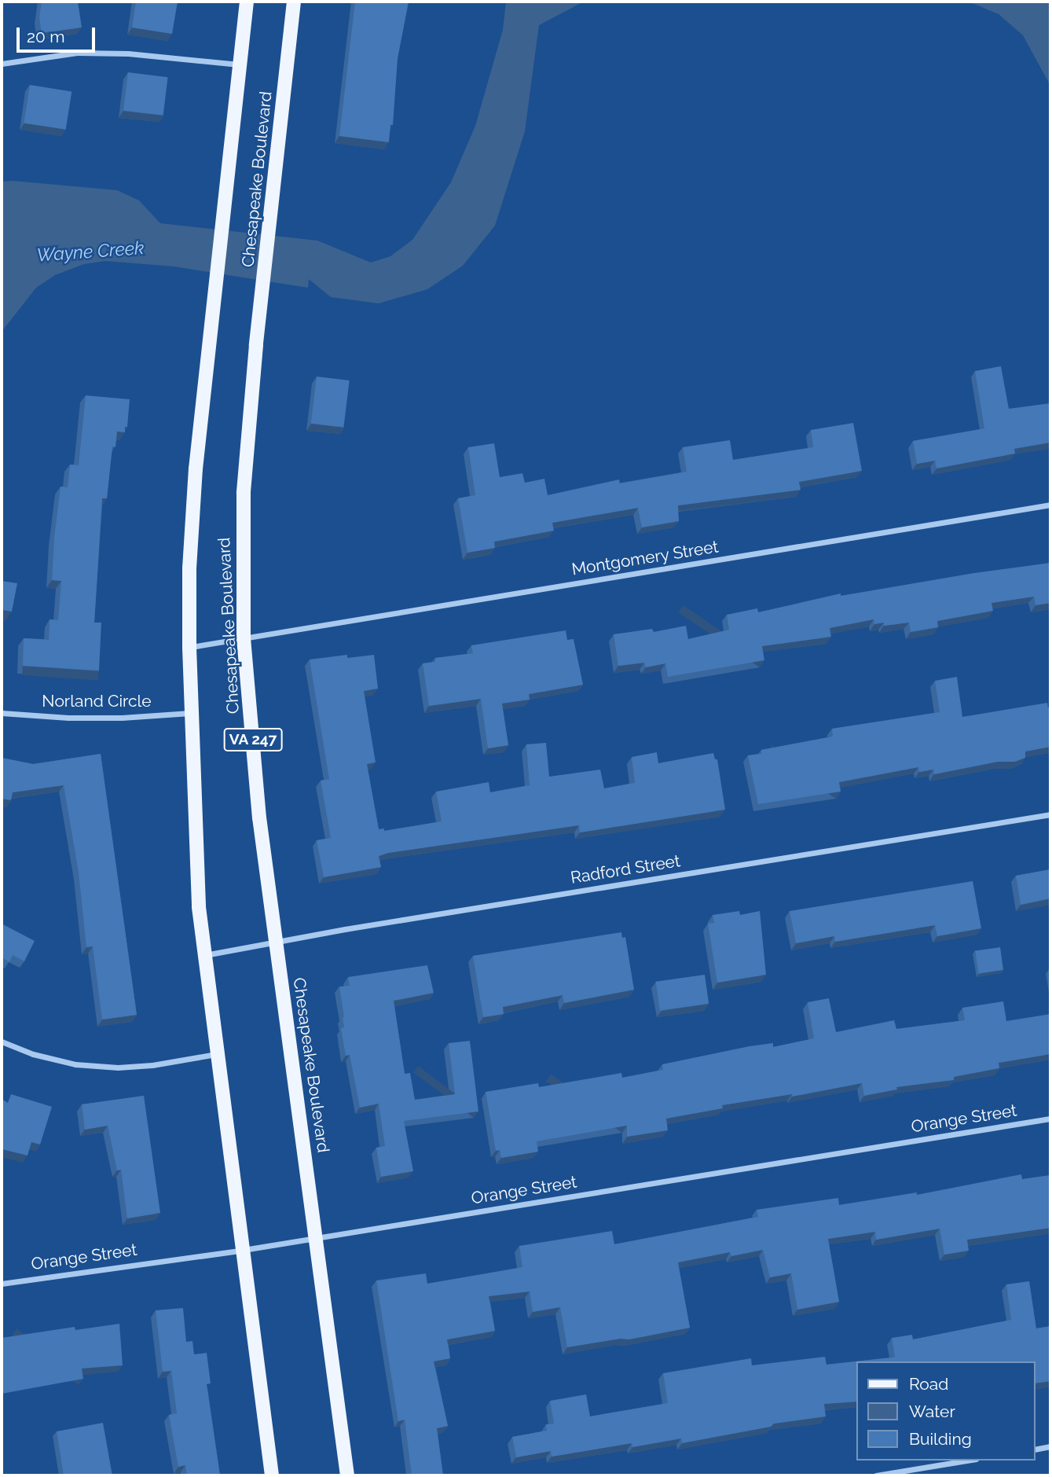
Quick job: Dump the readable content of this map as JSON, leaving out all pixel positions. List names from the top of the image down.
{
  "streets": {
    "main road": ["Chesapeake Boulevard", "VA 247"],
    "street": [
      "Montgomery Street",
      "Norland Circle",
      "Radford Street",
      "Orange Street"
    ]
  },
  "crossings": [
    ["Chesapeake Boulevard", "Montgomery Street"],
    ["Chesapeake Boulevard", "Norland Circle"],
    ["Chesapeake Boulevard", "Radford Street"],
    ["Chesapeake Boulevard", "Orange Street"]
  ],
  "water": ["Wayne Creek"],
  "legend": ["Road", "Water", "Building"],
  "scale_bar": "20 m"
}
